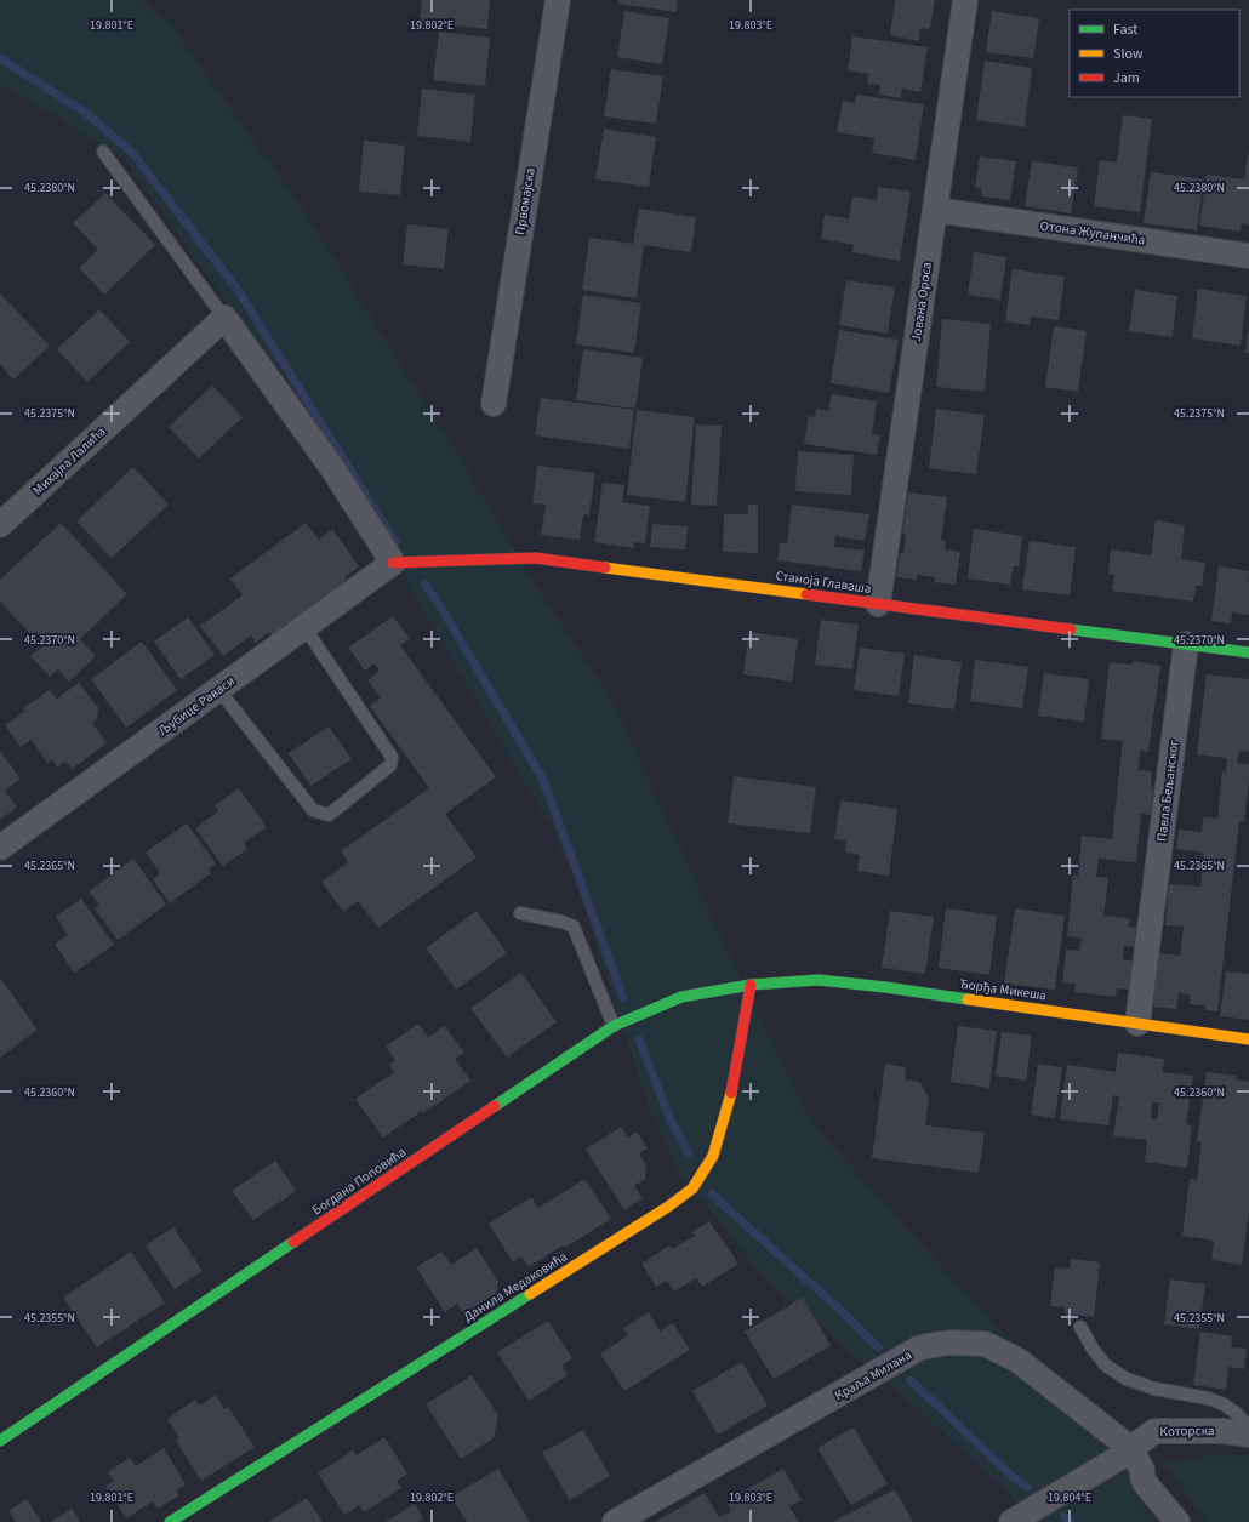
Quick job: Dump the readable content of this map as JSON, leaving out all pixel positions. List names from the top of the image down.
{
  "streets": {
    "street": [
      "Првомајска",
      "Отона Жупанчића",
      "Јована Ороса",
      "Михајла Лалића",
      "Станоја Главаша",
      "Љубице Раваси",
      "Павла Бељанског",
      "Ђорђа Микеша",
      "Богдана Поповића",
      "Данила Медаковића",
      "Краља Милана",
      "Которска"
    ]
  },
  "crossings": [
    ["Отона Жупанчића", "Јована Ороса"],
    ["Јована Ороса", "Станоја Главаша"],
    ["Станоја Главаша", "Љубице Раваси"],
    ["Станоја Главаша", "Павла Бељанског"],
    ["Павла Бељанског", "Ђорђа Микеша"],
    ["Ђорђа Микеша", "Богдана Поповића"],
    ["Ђорђа Микеша", "Данила Медаковића"],
    ["Богдана Поповића", "Данила Медаковића"],
    ["Краља Милана", "Которска"]
  ],
  "legend": ["Fast", "Slow", "Jam"],
  "coordinates": [
    "19.801°E",
    "19.802°E",
    "19.803°E",
    "45.2380°N",
    "45.2375°N",
    "45.2370°N",
    "45.2365°N",
    "45.2360°N",
    "45.2355°N",
    "19.804°E"
  ]
}
